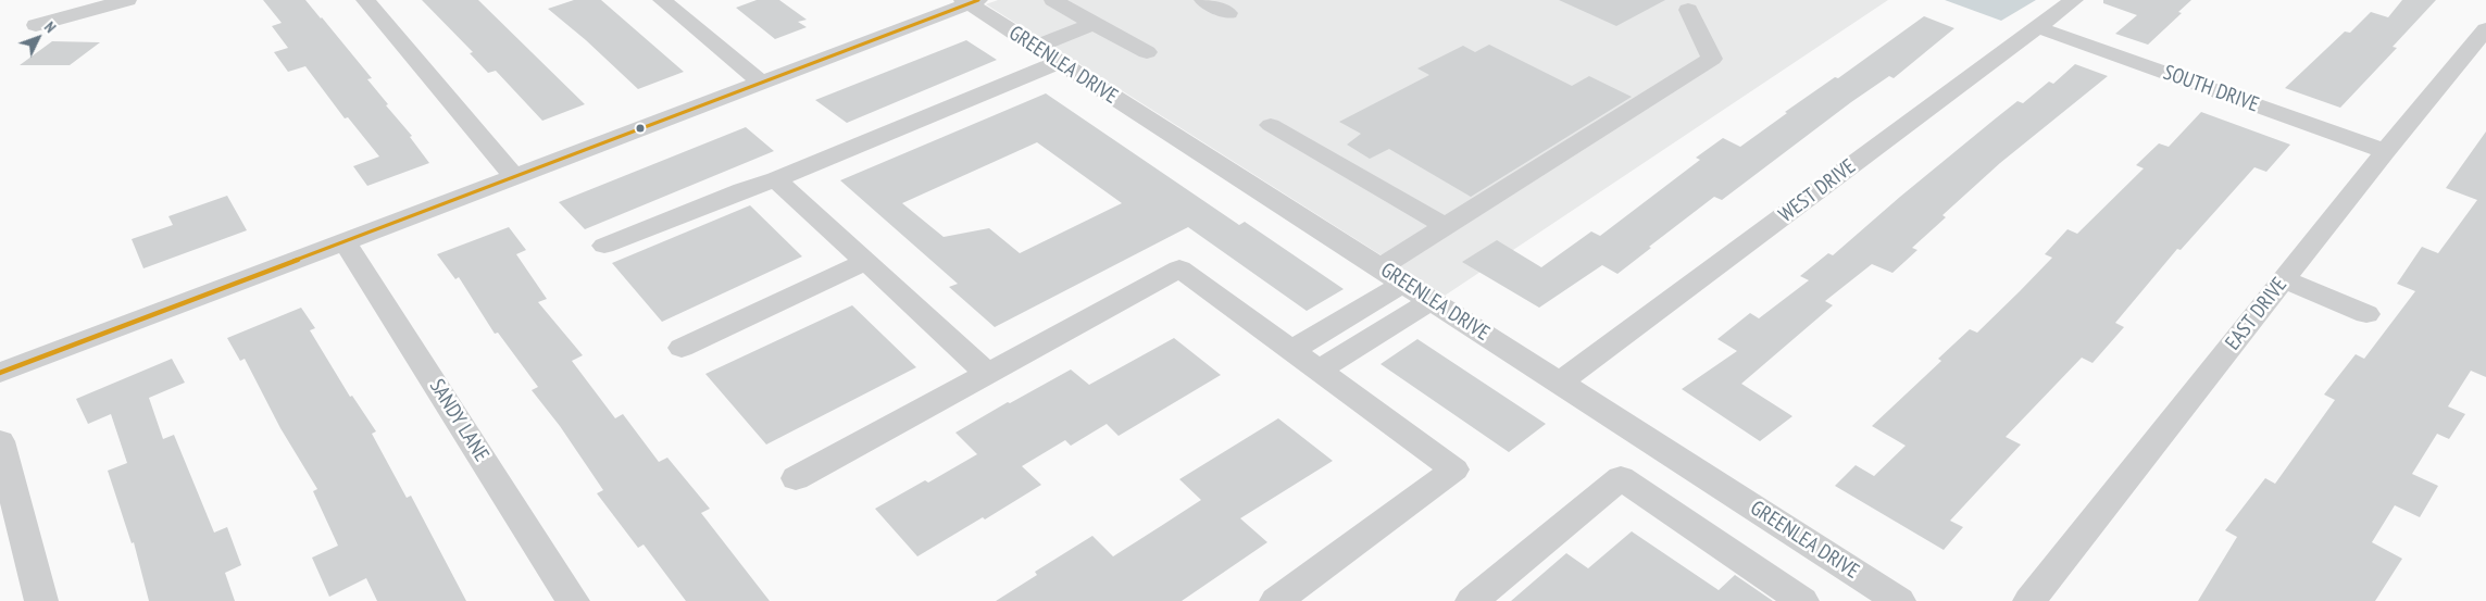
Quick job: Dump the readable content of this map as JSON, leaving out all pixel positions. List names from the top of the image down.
{
  "streets": {
    "street": [
      "GREENLEA DRIVE",
      "SOUTH DRIVE",
      "WEST DRIVE",
      "EAST DRIVE",
      "SANDY LANE"
    ]
  },
  "crossings": [
    ["GREENLEA DRIVE", "WEST DRIVE"],
    ["SOUTH DRIVE", "WEST DRIVE"],
    ["SOUTH DRIVE", "EAST DRIVE"]
  ],
  "north": "top right"
}
